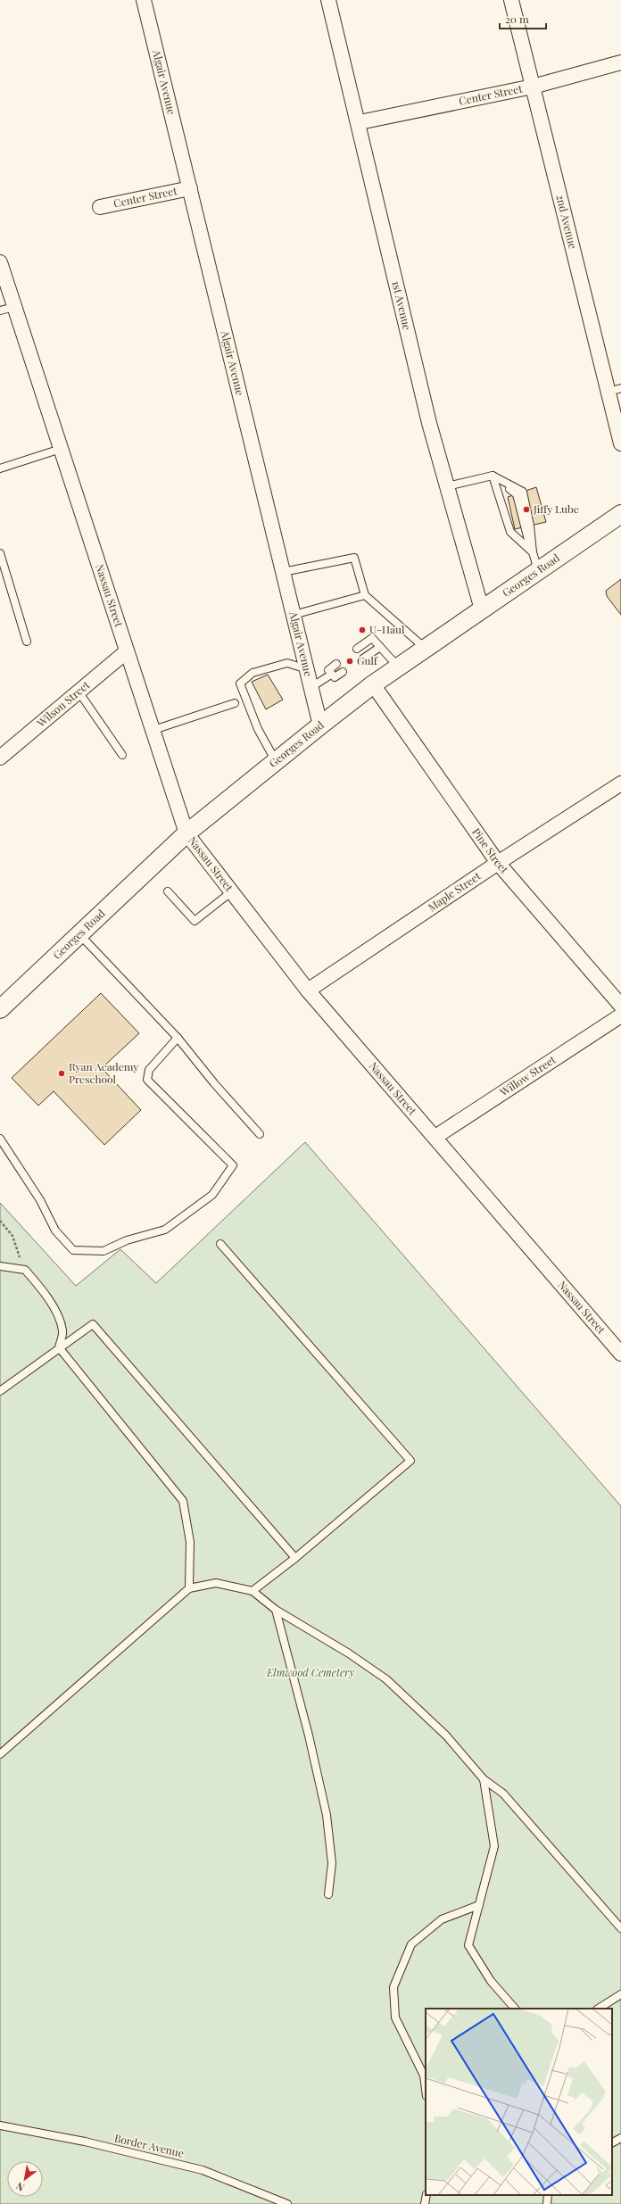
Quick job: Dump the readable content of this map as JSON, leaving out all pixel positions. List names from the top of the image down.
{
  "streets": {
    "street": [
      "Algair Avenue",
      "Center Street",
      "2nd Avenue",
      "1st Avenue",
      "Georges Road",
      "Nassau Street",
      "Wilson Street",
      "Pine Street",
      "Maple Street",
      "Willow Street"
    ],
    "lane": ["Border Avenue"]
  },
  "crossings": [
    ["Algair Avenue", "Center Street"],
    ["Algair Avenue", "Georges Road"],
    ["Center Street", "2nd Avenue"],
    ["Center Street", "1st Avenue"],
    ["1st Avenue", "Georges Road"],
    ["Georges Road", "Nassau Street"],
    ["Georges Road", "Pine Street"],
    ["Nassau Street", "Wilson Street"],
    ["Nassau Street", "Maple Street"],
    ["Nassau Street", "Willow Street"],
    ["Pine Street", "Maple Street"]
  ],
  "parks": ["Elmwood Cemetery"],
  "places": [
    "Jiffy Lube",
    "U-Haul",
    "Gulf",
    "Ryan Academy Preschool"
  ],
  "scale_bar": "20 m",
  "north": "bottom left"
}
